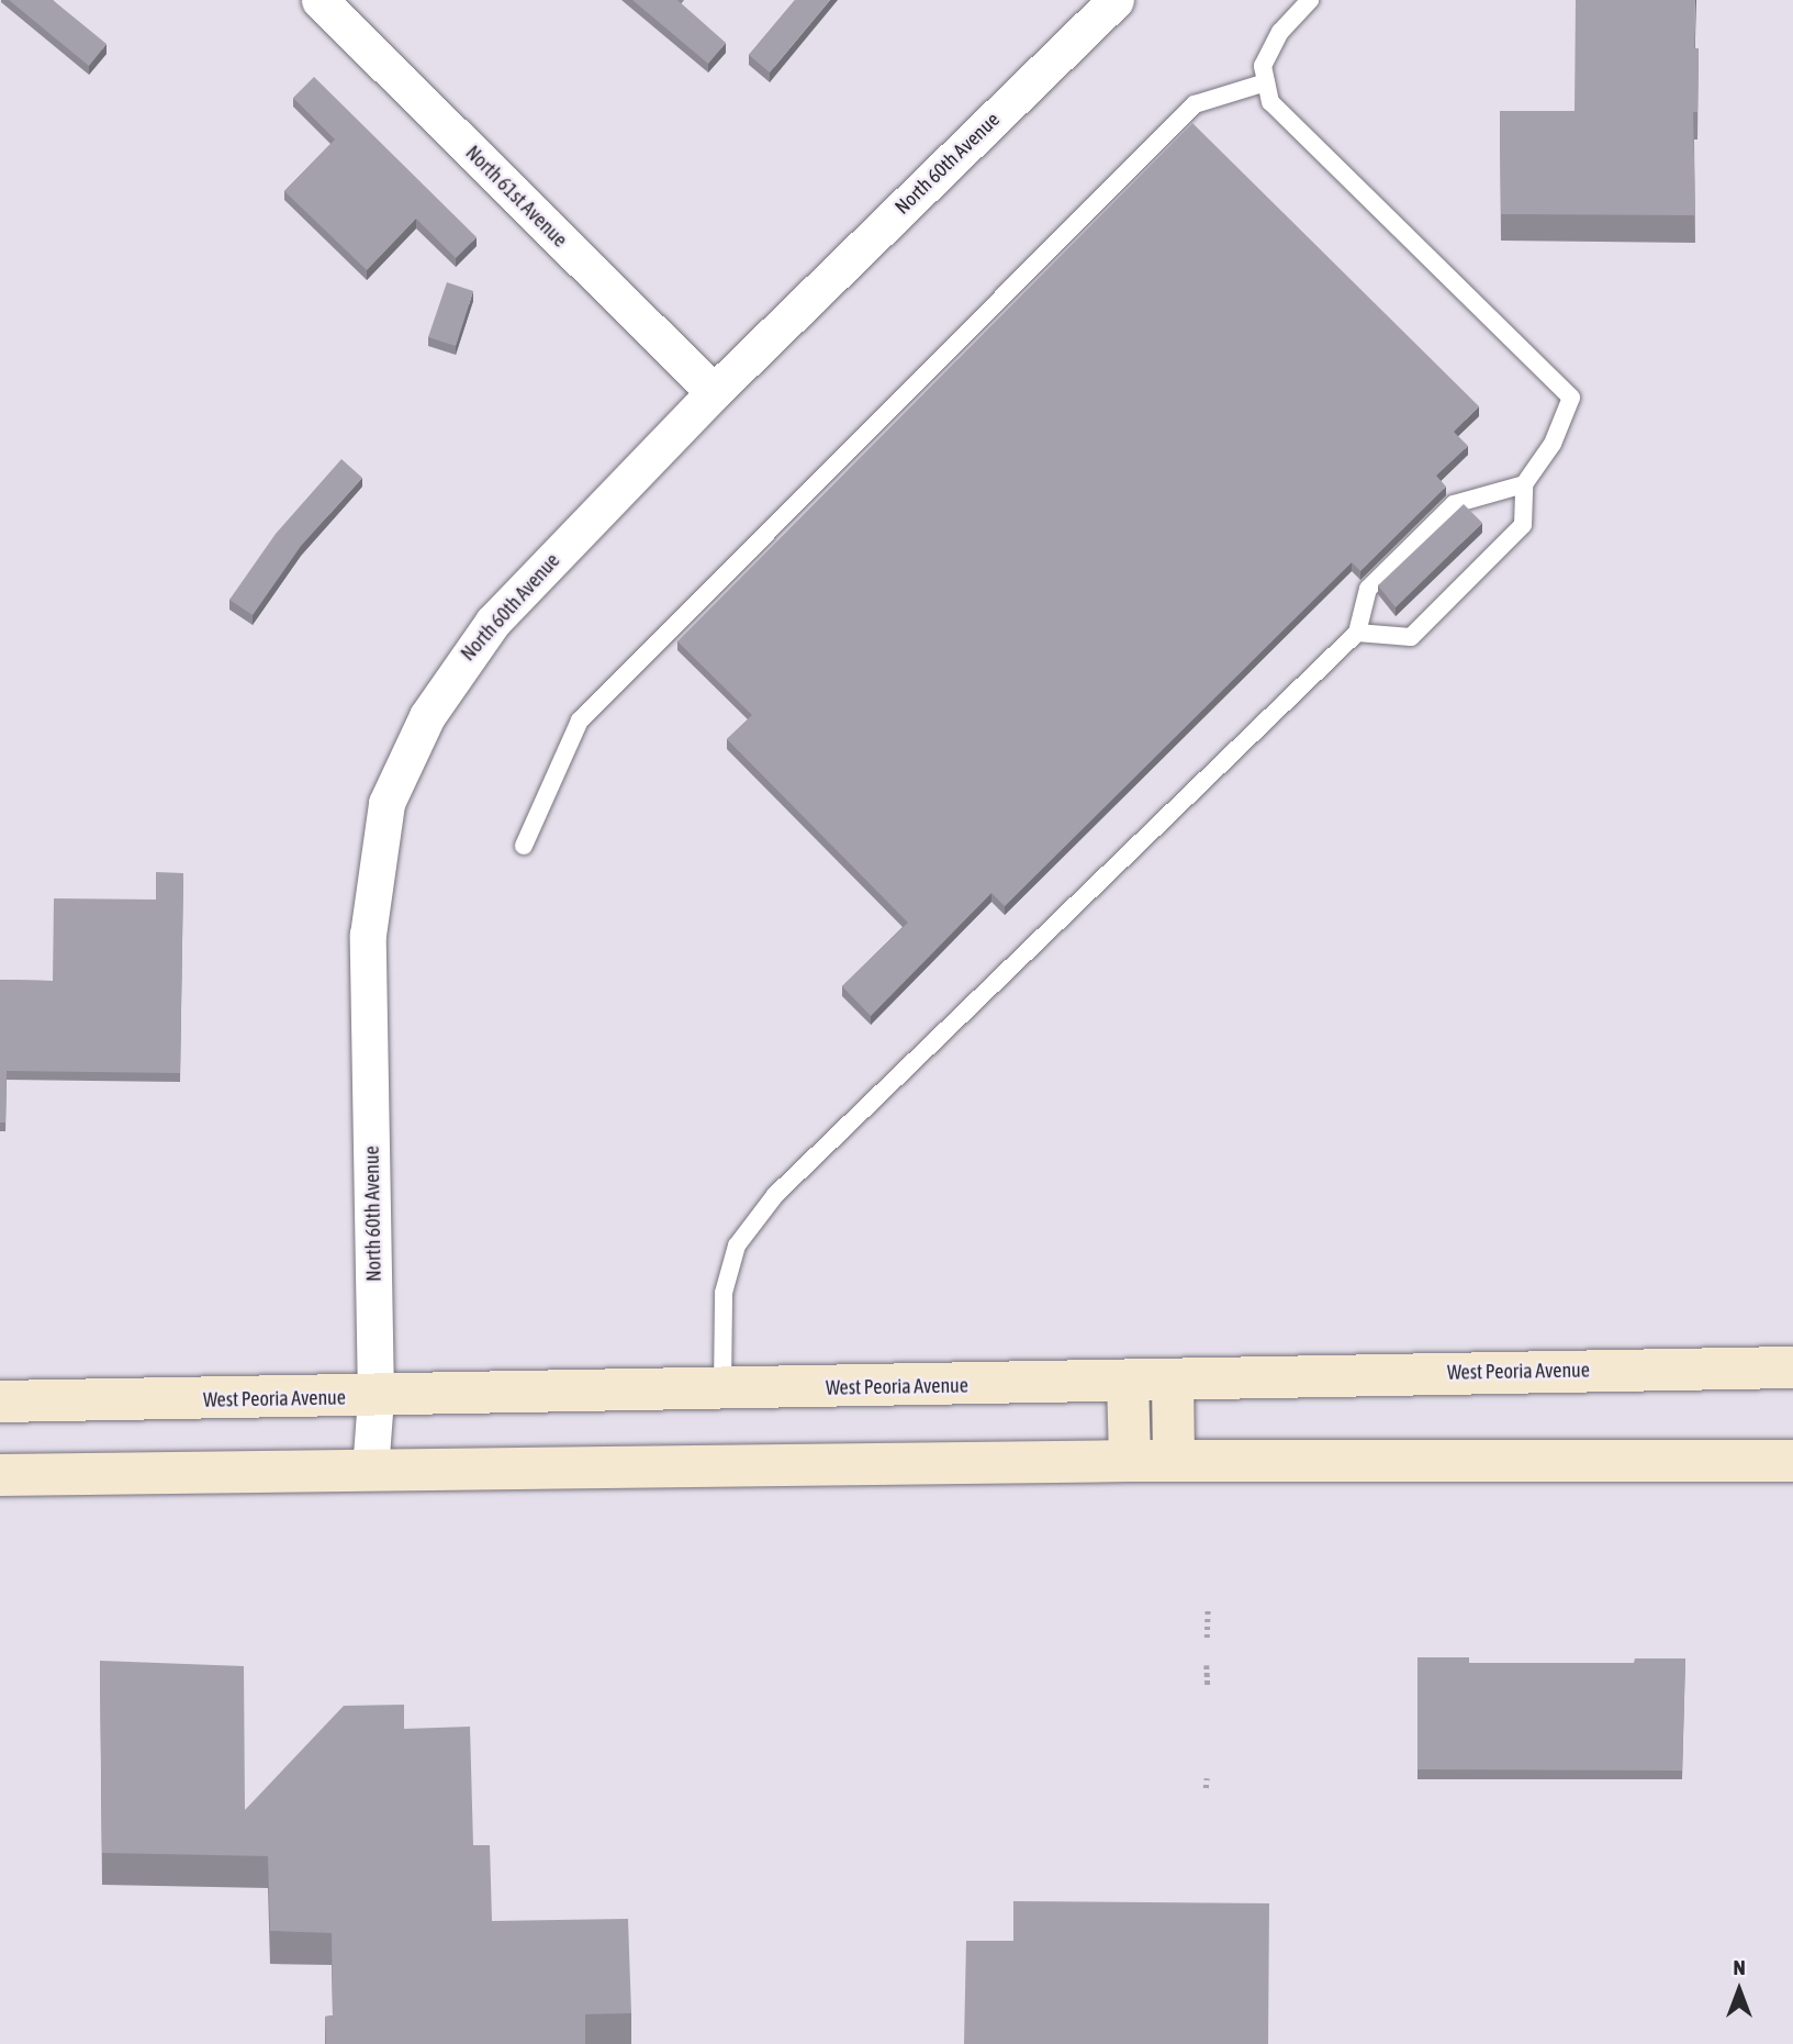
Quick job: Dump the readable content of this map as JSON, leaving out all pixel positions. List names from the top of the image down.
{
  "streets": {
    "main road": ["West Peoria Avenue"],
    "street": ["North 60th Avenue", "North 61st Avenue"]
  },
  "crossings": [
    ["North 60th Avenue", "North 61st Avenue"],
    ["North 60th Avenue", "West Peoria Avenue"]
  ],
  "north": "top"
}
